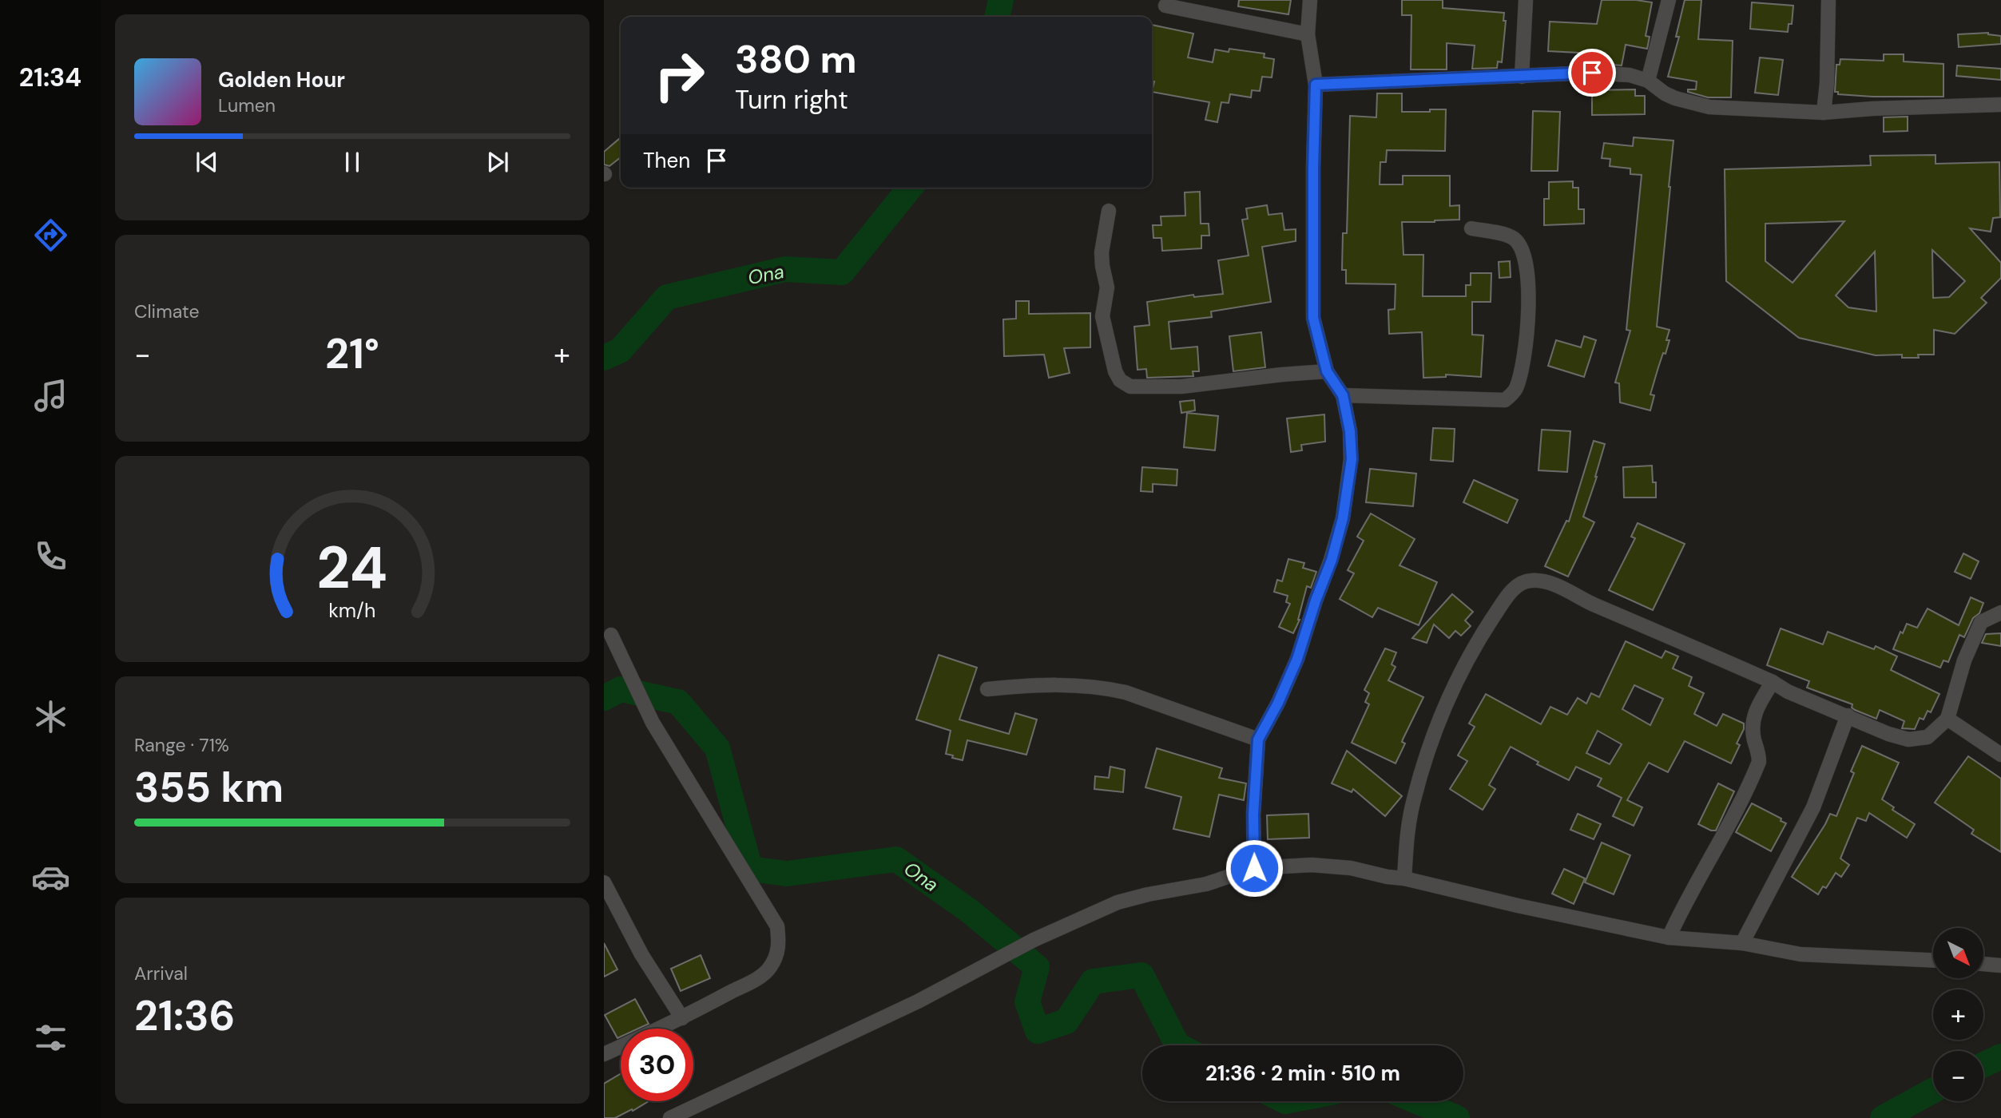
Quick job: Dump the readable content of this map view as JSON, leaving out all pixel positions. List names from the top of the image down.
{
  "water": ["Ona"],
  "north": "bottom right",
  "page": {
    "tabs": "21:34",
    "turn": ["380 m", "Turn right"],
    "song": ["Golden Hour", "Lumen"],
    "then": "Then",
    "tile": [
      "Climate",
      ["Range · 71%", "355 km"],
      ["Arrival", "21:36"]
    ],
    "heat": ["−", "21°", "+"],
    "map_buttons": ["+", "−"],
    "limit": "30",
    "trip": "21:36 · 2 min · 510 m",
    "gauge": ["24", "km/h"]
  }
}
